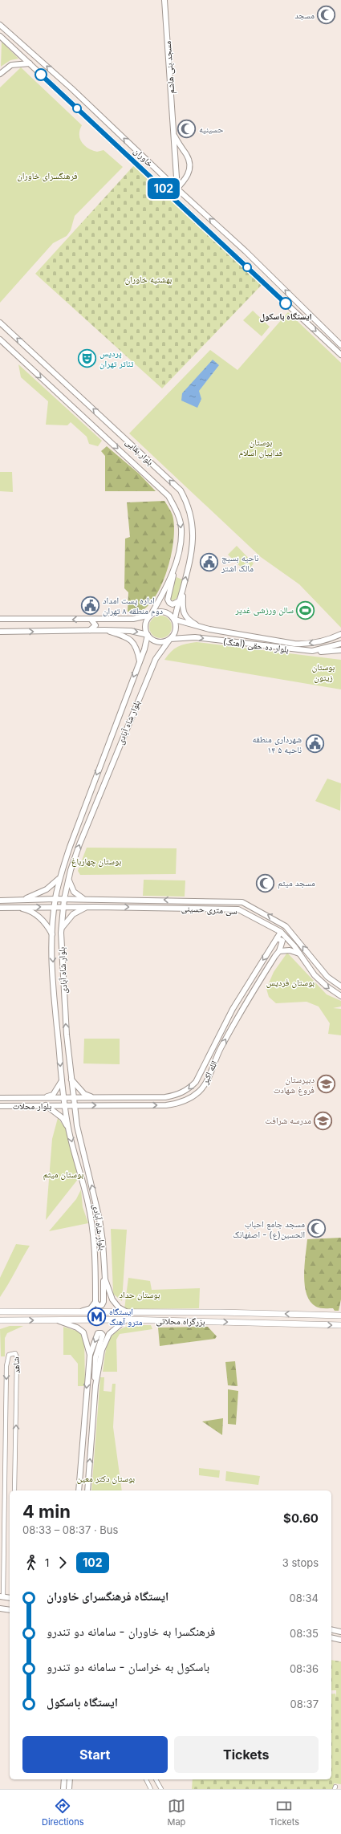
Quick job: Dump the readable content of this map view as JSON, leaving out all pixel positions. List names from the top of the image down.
{
  "streets": {
    "highway": ["بزرگراه محلاتی"],
    "main road": [
      "مسجد بنی هاشم",
      "خاوران",
      "بلوار بقایی",
      "بلوار ده حقی (آهنگ)",
      "بلوار شاه آبادی",
      "سی متری حسینی",
      "الله اکبر",
      "بلوار محلات"
    ],
    "street": ["شاهد"]
  },
  "crossings": [
    ["مسجد بنی هاشم", "خاوران"],
    ["بلوار بقایی", "بلوار ده حقی (آهنگ)"],
    ["بلوار بقایی", "بلوار شاه آبادی"],
    ["بلوار ده حقی (آهنگ)", "بلوار شاه آبادی"],
    ["بلوار شاه آبادی", "سی متری حسینی"],
    ["بلوار شاه آبادی", "الله اکبر"],
    ["بلوار شاه آبادی", "بلوار محلات"],
    ["بلوار شاه آبادی", "بزرگراه محلاتی"],
    ["سی متری حسینی", "الله اکبر"],
    ["الله اکبر", "بلوار محلات"]
  ],
  "parks": [
    "فرهنگسرای خاوران",
    "بهشتیه خاوران",
    "بوستان فداییان اسلام",
    "بوستان زیتون",
    "بوستان چهارباغ",
    "بوستان فردیس",
    "بوستان میثم",
    "بوستان حداد",
    "بوستان دکتر معین"
  ],
  "places": {
    "mosque": [
      "مسجد",
      "حسینیه",
      "مسجد میثم",
      "مسجد جامع احباب الحسین(ع) - اصفهانک"
    ],
    "other": ["ایستگاه باسکول"],
    "theatre": ["پردیس تئاتر تهران"],
    "public building": ["ناحیه بسیج مالک اشتر", "اداره پست امداد دوم منطقه ۸ تهران", "شهرداری منطقه ۱۴ ناحیه ۵"],
    "sports": ["سالن ورزشی غدیر"],
    "school or university": ["دبیرستان فروغ شهادت", "مدرسه شرافت"],
    "metro station": ["ایستگاه مترو آهنگ"]
  },
  "lines": ["bus line 102"],
  "page": {
    "on_map": "102",
    "heading": ["4 min", "08:33 – 08:37 · Bus", "$0.60"],
    "legs": ["1", "102", "3 stops"],
    "list": [
      {
        "name": "ایستگاه فرهنگسرای خاوران",
        "value": "08:34"
      },
      {
        "name": "فرهنگسرا به خاوران - سامانه دو تندرو",
        "value": "08:35"
      },
      {
        "name": "باسکول به خراسان - سامانه دو تندرو",
        "value": "08:36"
      },
      {
        "name": "ایستگاه باسکول",
        "value": "08:37"
      }
    ],
    "buttons": ["Start", "Tickets"],
    "tabs": ["Directions", "Map", "Tickets"]
  }
}
